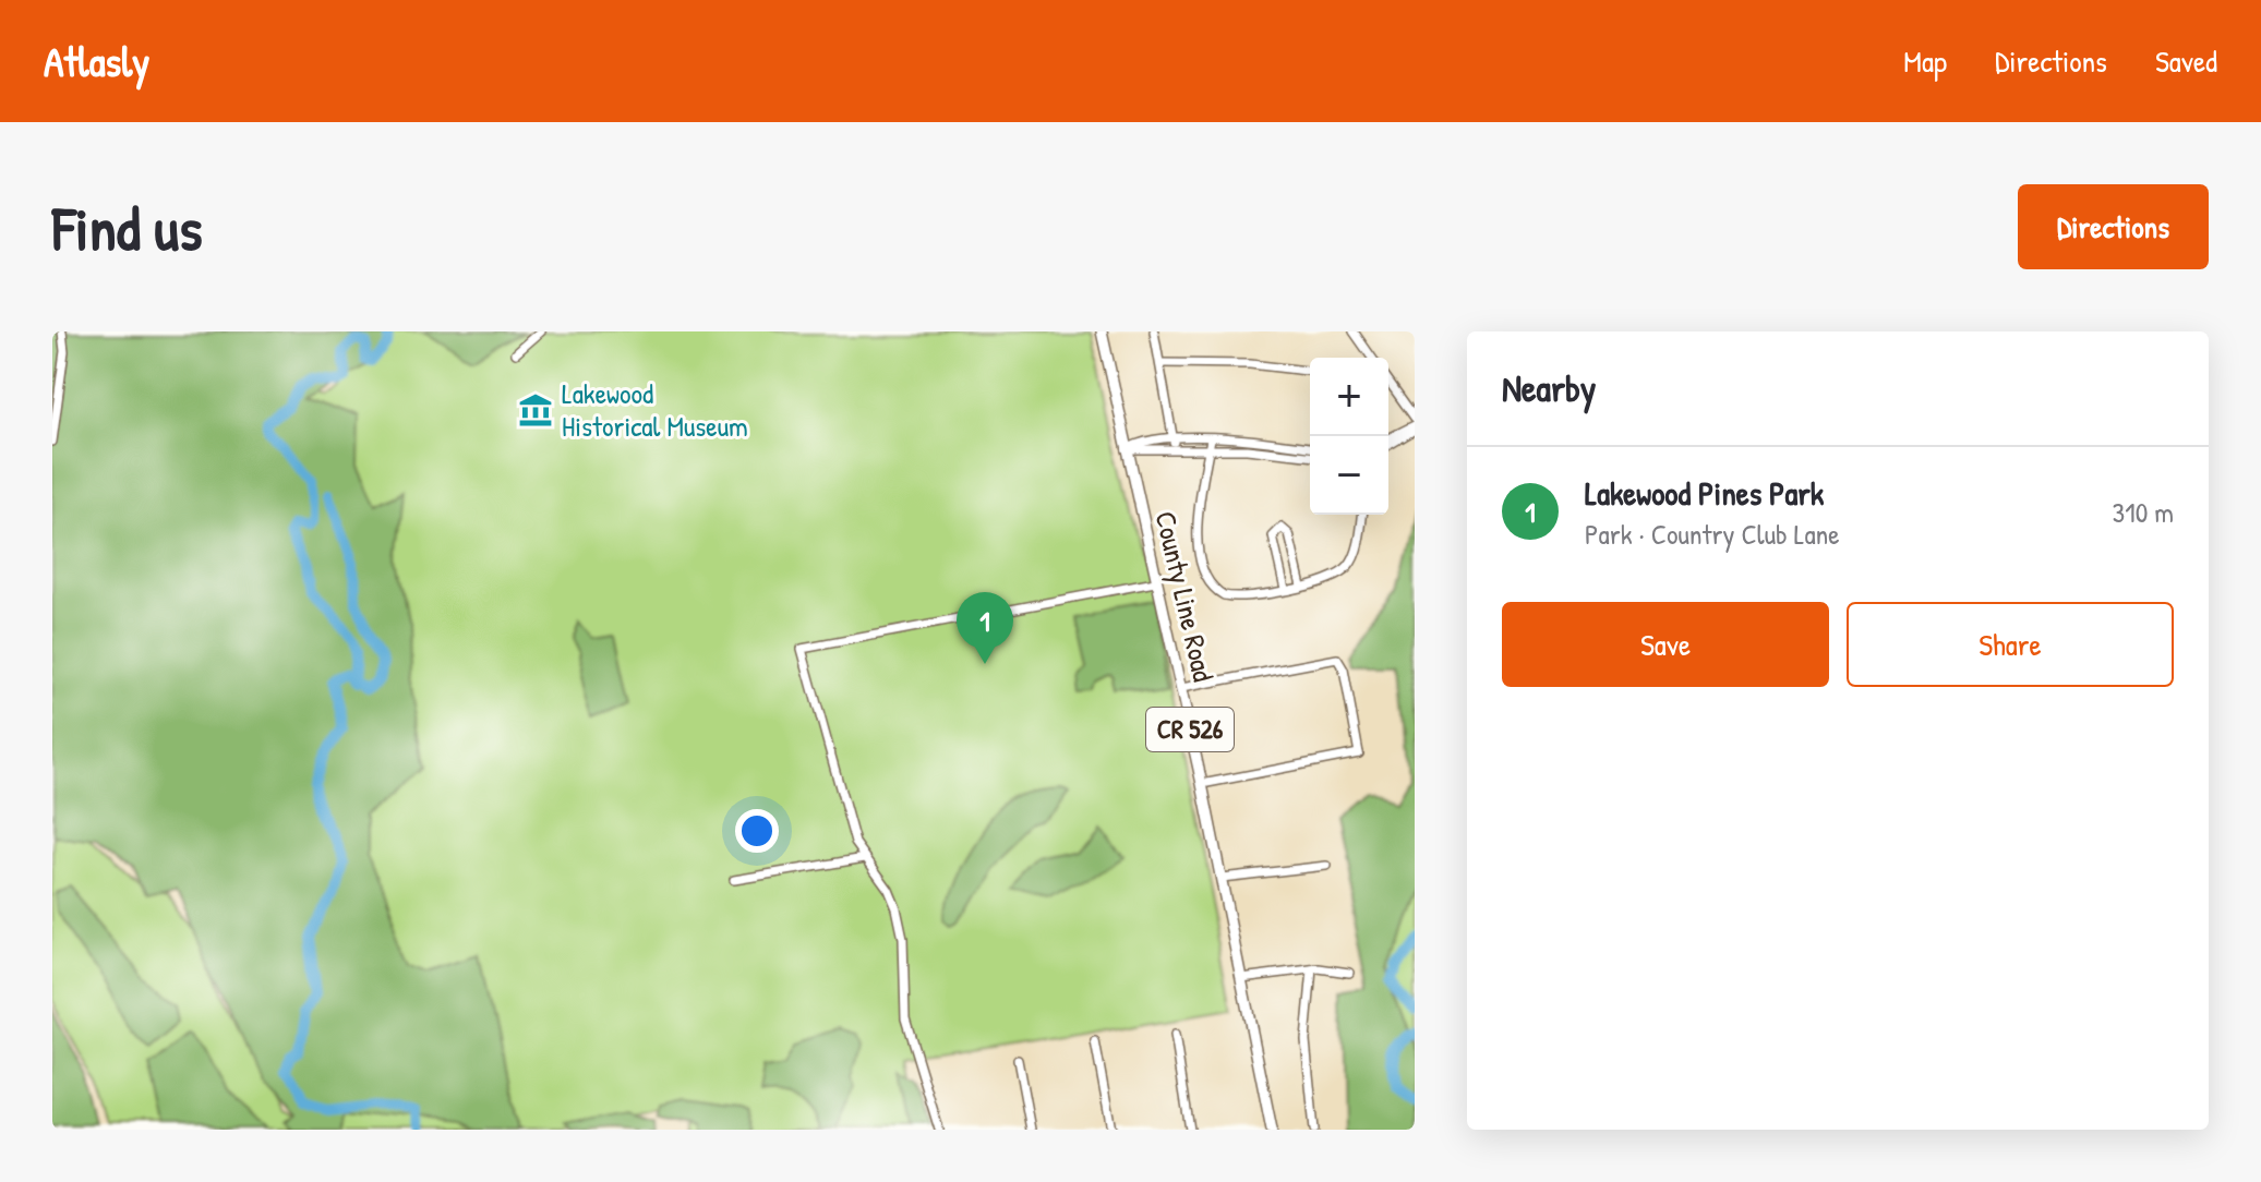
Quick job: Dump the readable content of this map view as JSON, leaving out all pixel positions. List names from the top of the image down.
{
  "streets": {
    "main road": ["County Line Road", "CR 526"]
  },
  "places": {
    "museum": ["Lakewood Historical Museum"]
  },
  "page": {
    "header": "Atlasly",
    "nav": ["Map", "Directions", "Saved"],
    "buttons": [
      "Directions",
      ["Save", "Share"]
    ],
    "title": "Find us",
    "heading": "Nearby",
    "map_buttons": ["+", "−"],
    "list": [
      {
        "mark": "1",
        "name": "Lakewood Pines Park",
        "note": "Park · Country Club Lane",
        "value": "310 m"
      }
    ],
    "pins": "1"
  }
}
